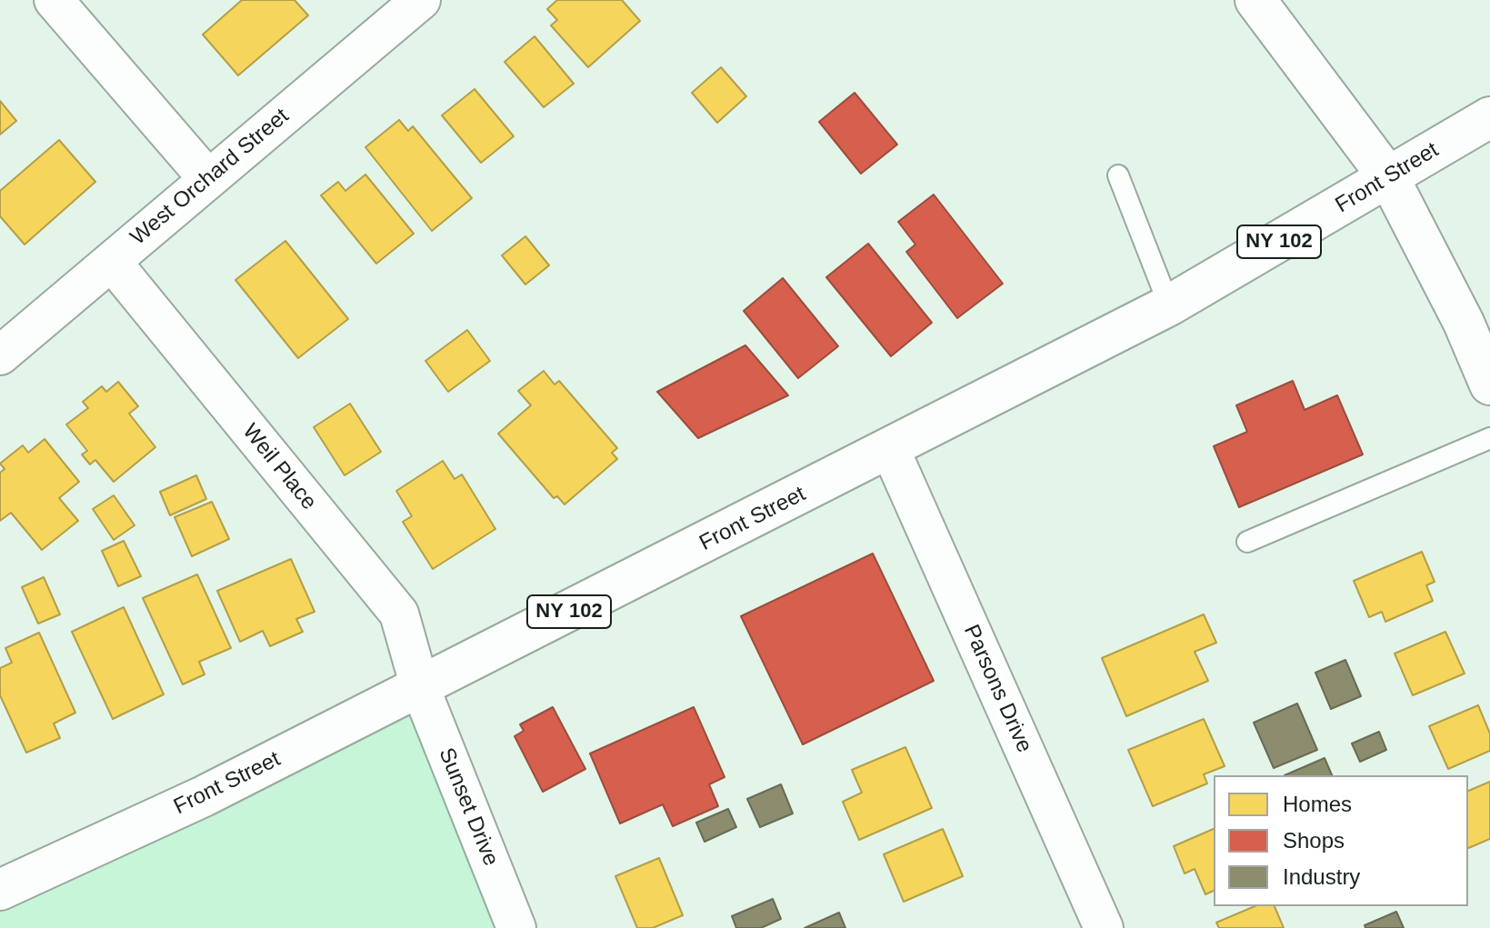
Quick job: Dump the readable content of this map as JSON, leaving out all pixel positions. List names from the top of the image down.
{
  "streets": {
    "main road": ["Front Street", "NY 102"],
    "street": [
      "West Orchard Street",
      "Weil Place",
      "Parsons Drive",
      "Sunset Drive"
    ]
  },
  "crossings": [
    ["West Orchard Street", "Weil Place"],
    ["Front Street", "Weil Place"],
    ["Front Street", "Parsons Drive"],
    ["Front Street", "Sunset Drive"],
    ["Weil Place", "Sunset Drive"]
  ],
  "legend": ["Homes", "Shops", "Industry"]
}
